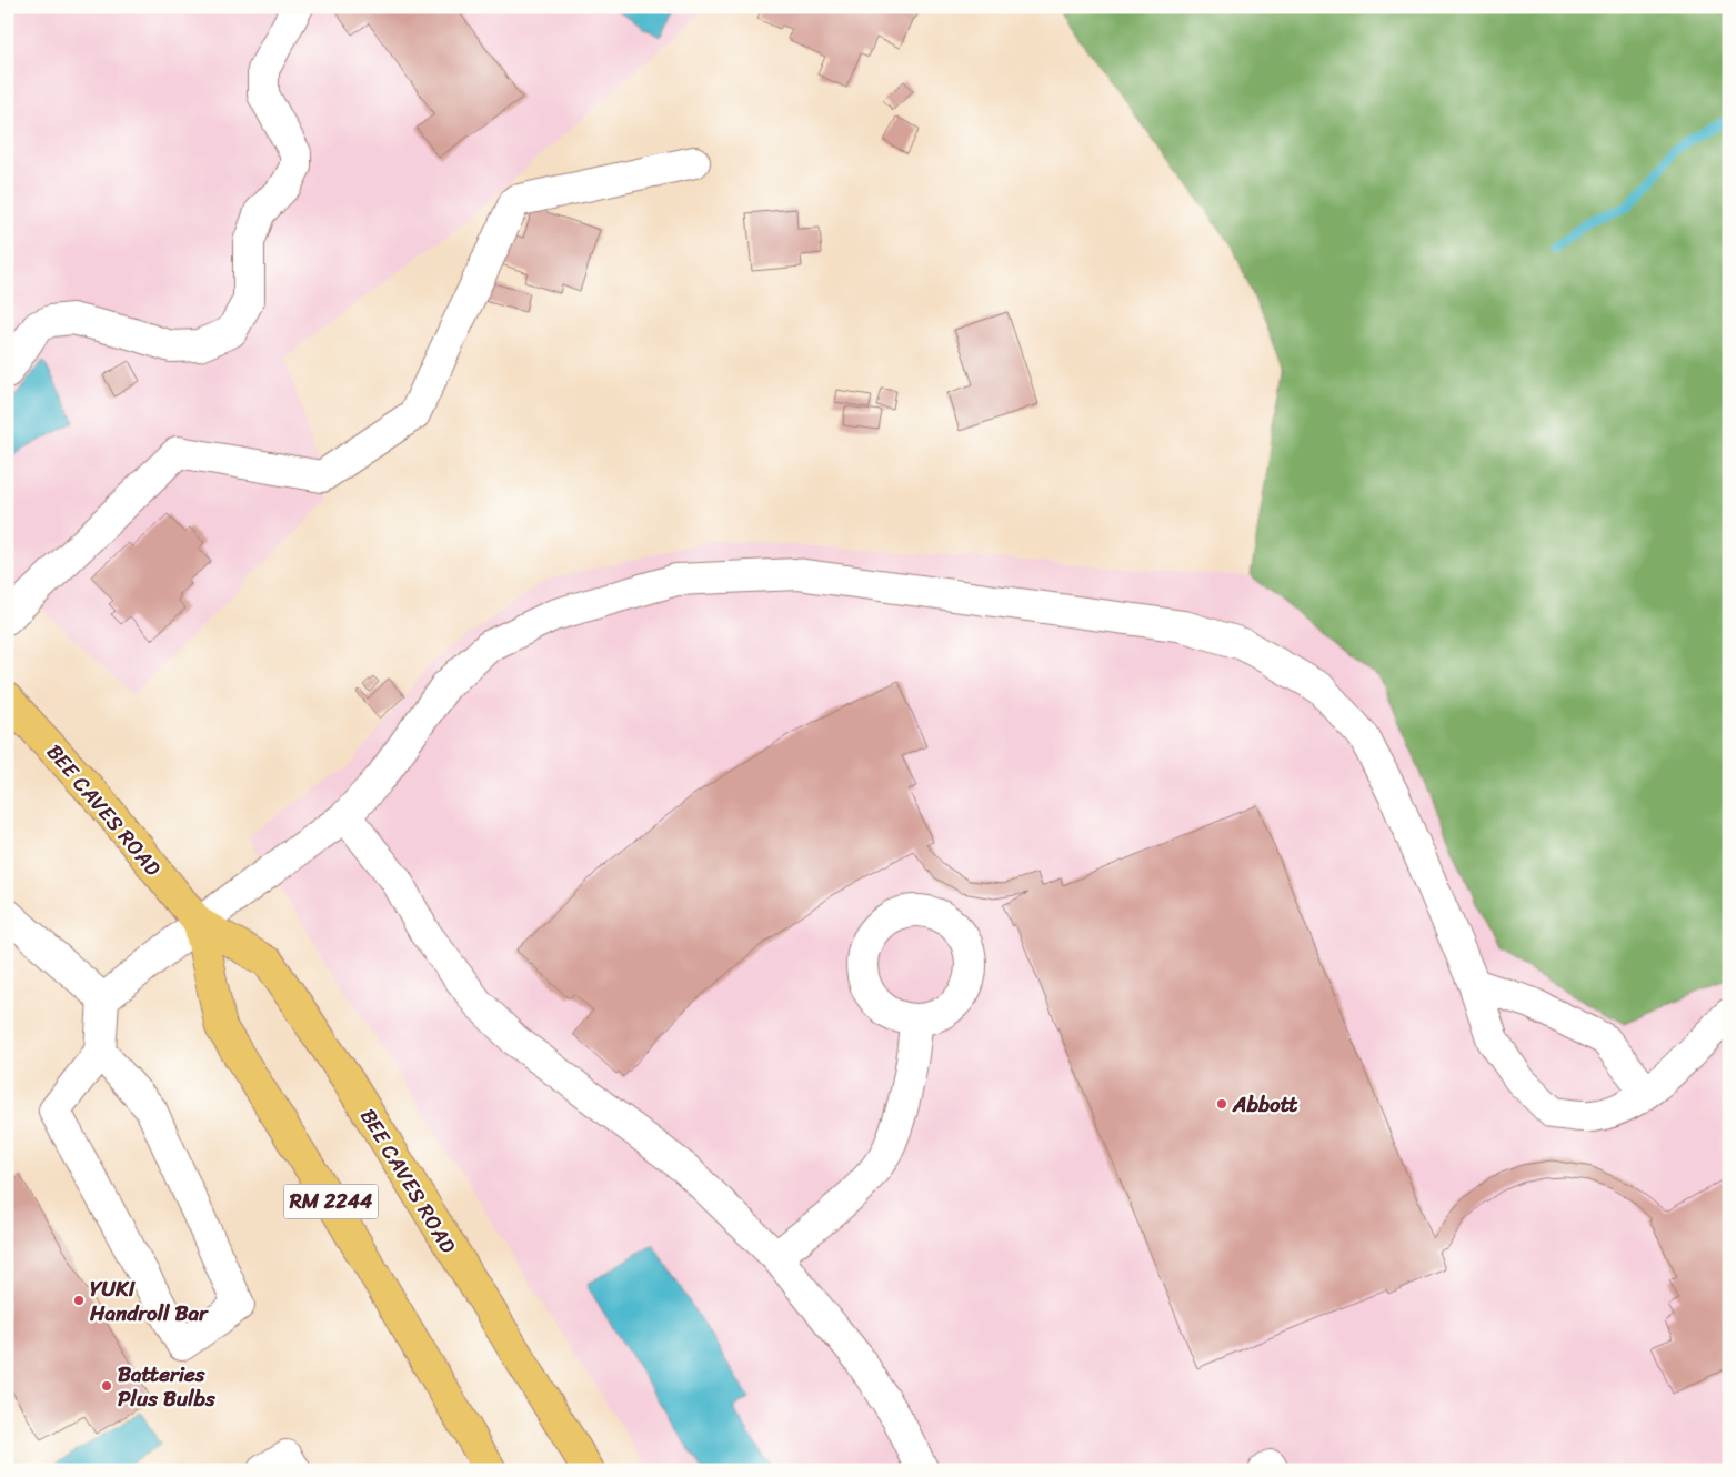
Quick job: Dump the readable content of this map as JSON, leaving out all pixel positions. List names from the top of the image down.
{
  "streets": {
    "main road": ["BEE CAVES ROAD", "RM 2244"]
  },
  "places": ["Abbott", "YUKI Handroll Bar", "Batteries Plus Bulbs"]
}
